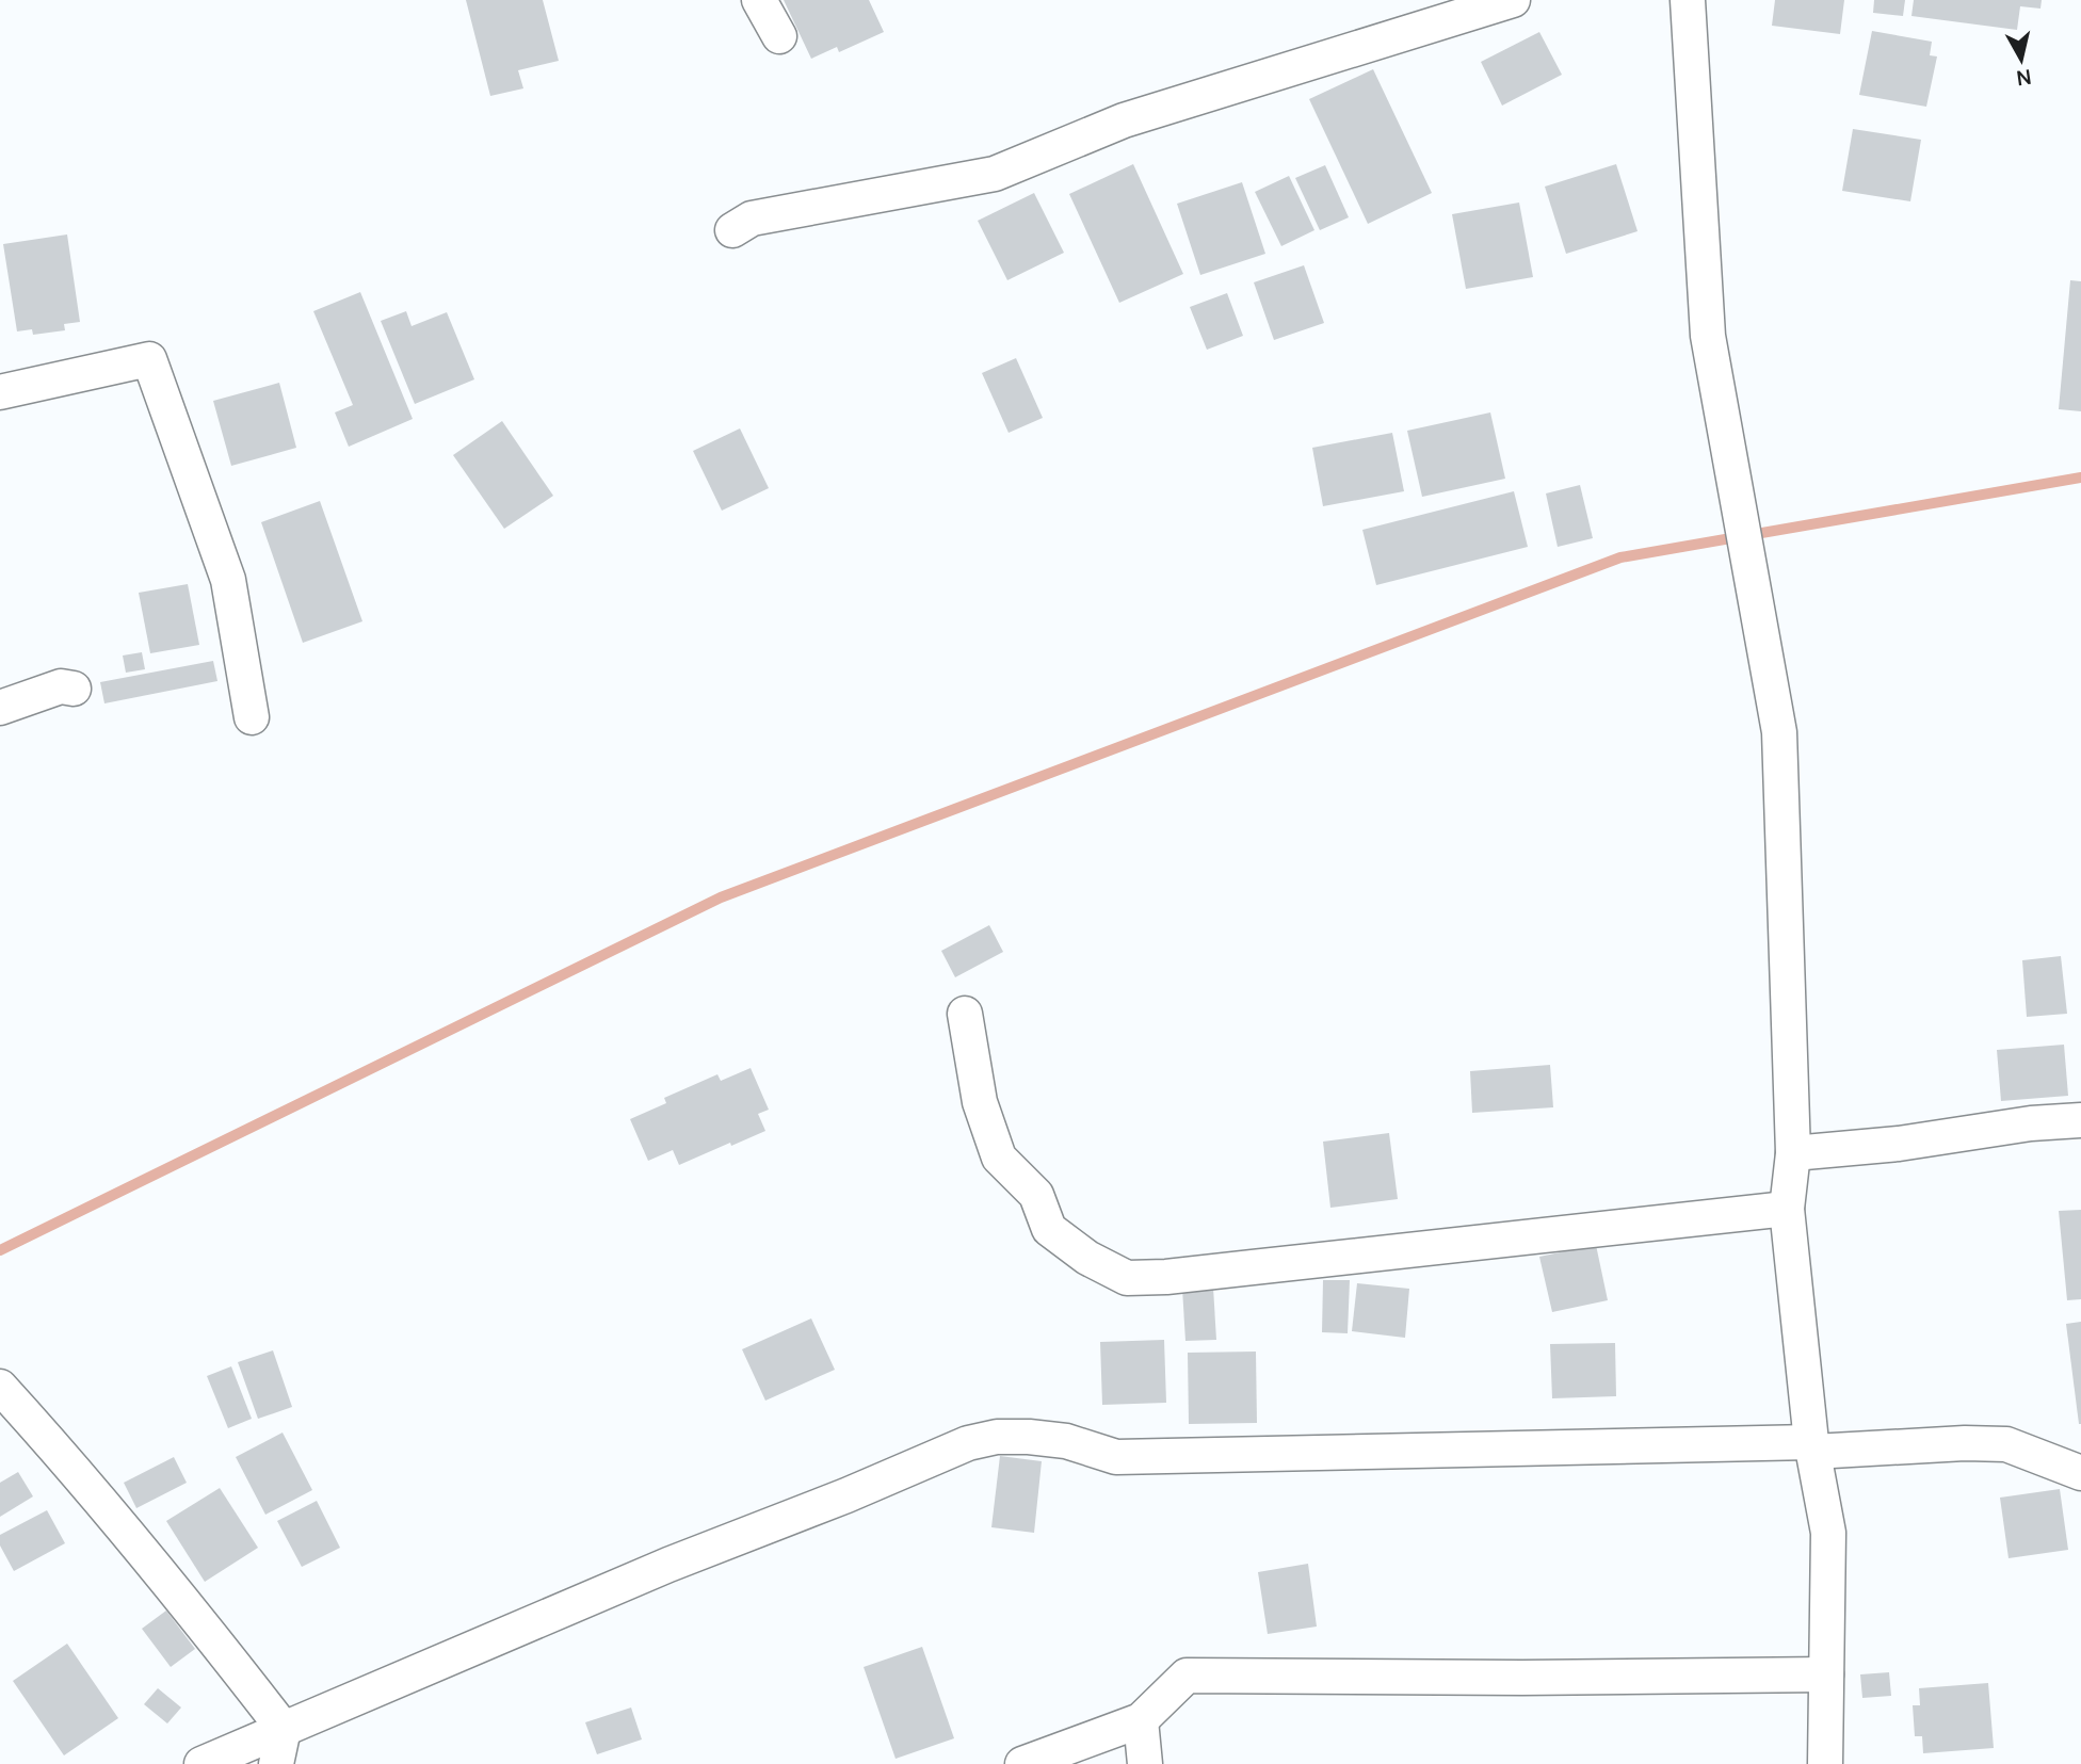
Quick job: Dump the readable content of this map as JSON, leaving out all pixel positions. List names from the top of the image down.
{
  "north": "bottom"
}
